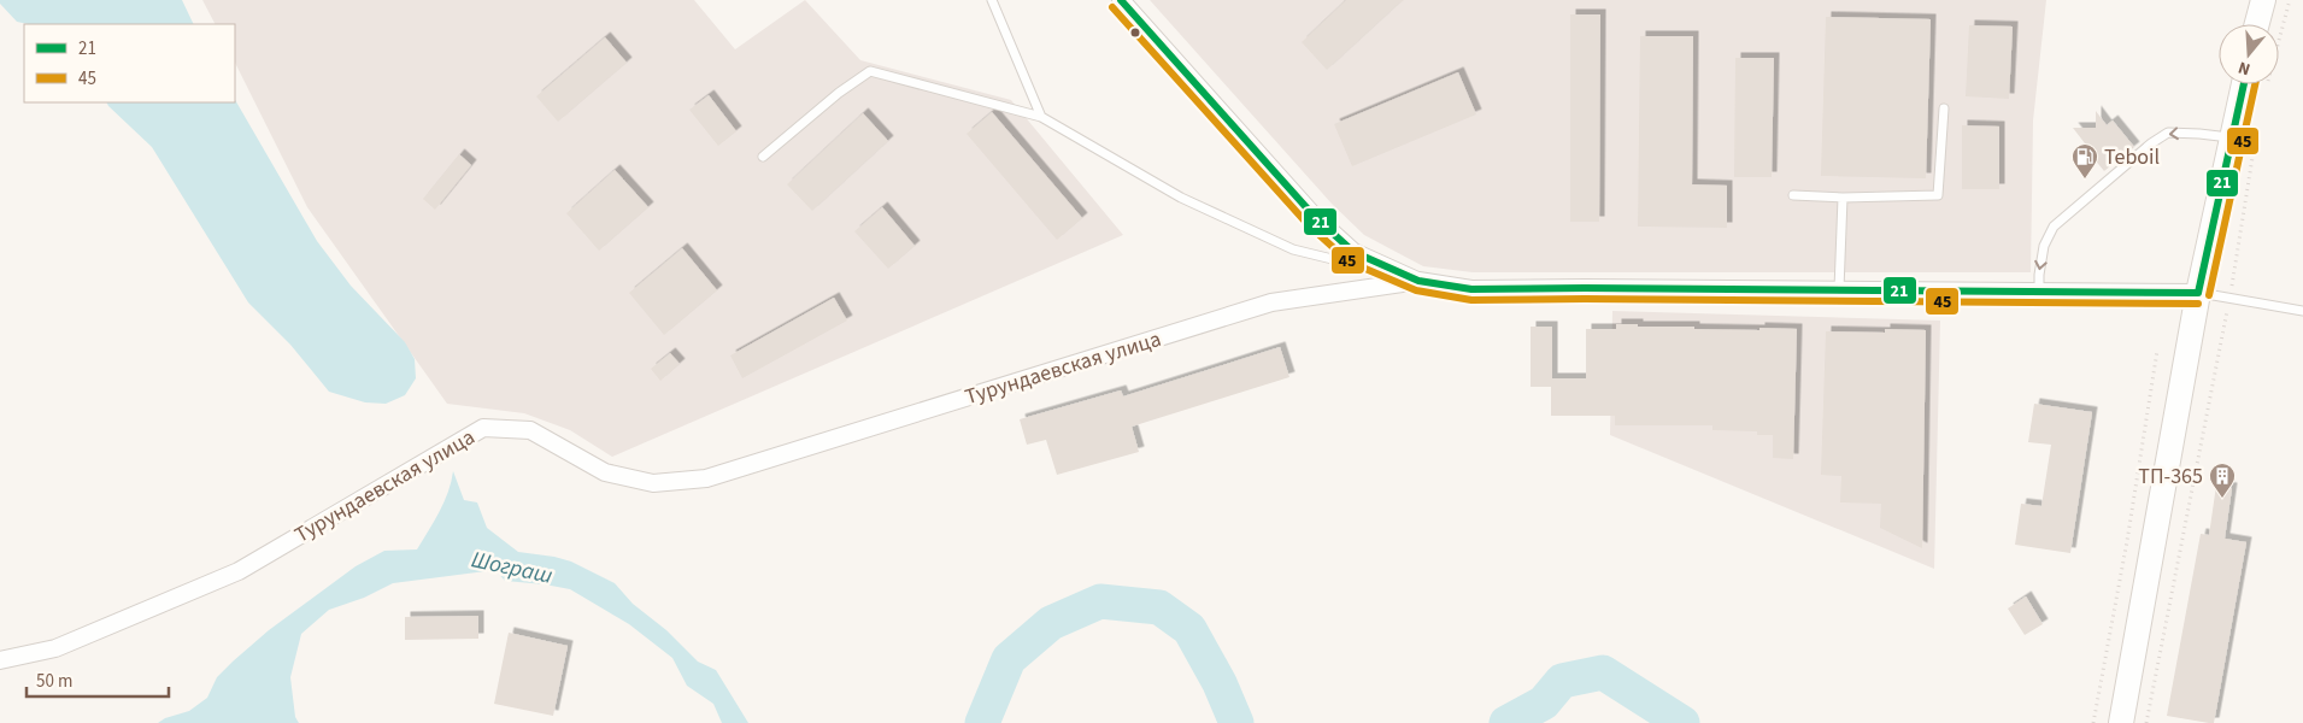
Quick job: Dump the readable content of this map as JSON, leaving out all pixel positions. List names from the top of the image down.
{
  "streets": {
    "street": ["Турундаевская улица"]
  },
  "water": ["Шограш"],
  "places": {
    "fuel station": ["Teboil"],
    "building": ["ТП-365"]
  },
  "lines": ["transit line 21", "transit line 45"],
  "legend": ["21", "45"],
  "scale_bar": "50 m",
  "north": "bottom"
}
